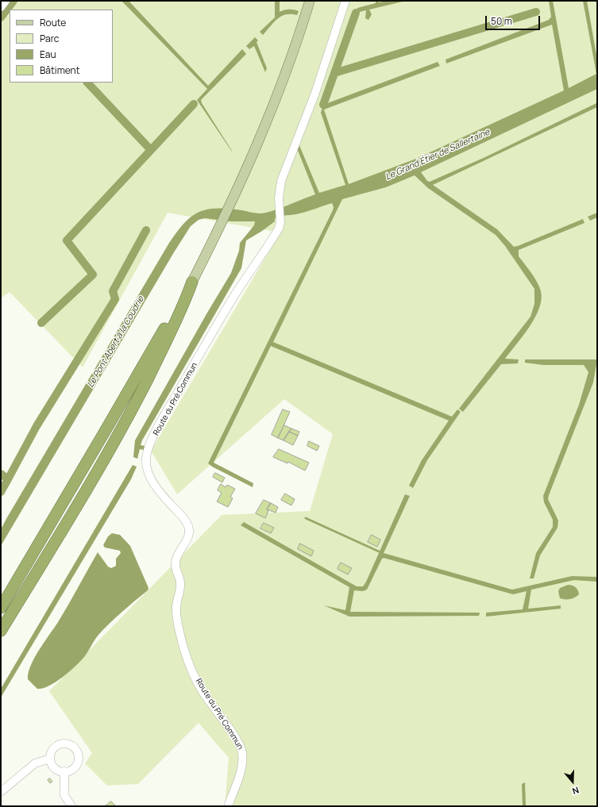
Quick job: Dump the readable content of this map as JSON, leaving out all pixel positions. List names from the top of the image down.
{
  "streets": {
    "street": ["Route du Pré Commun"]
  },
  "water": ["Le Grand Étier de Sallertaine", "Le Pont Abert à la Coudrie"],
  "legend": [
    "Route",
    "Parc",
    "Eau",
    "Bâtiment"
  ],
  "scale_bar": "50 m",
  "north": "bottom"
}
